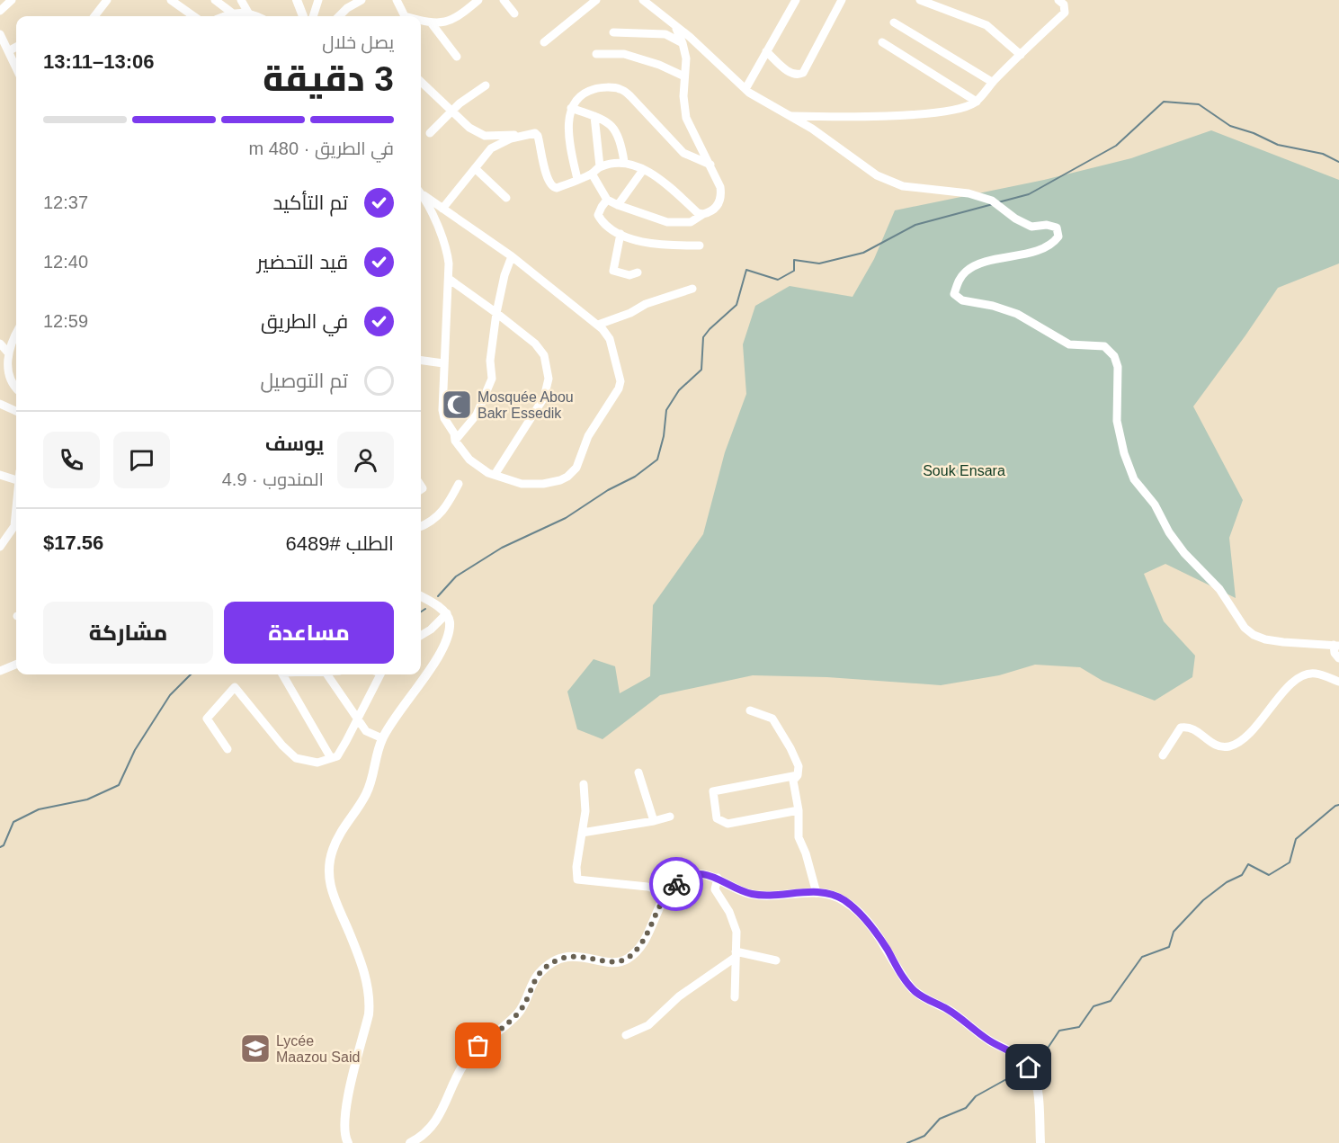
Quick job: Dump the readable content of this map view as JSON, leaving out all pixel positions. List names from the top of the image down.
{
  "parks": ["Souk Ensara"],
  "places": {
    "mosque": ["Mosquée Abou Bakr Essedik"],
    "school or university": ["Lycée Maazou Said"]
  },
  "page": {
    "heading": ["3 دقيقة", "يصل خلال", "13:06–13:11"],
    "panel": [
      "يوسف",
      "المندوب · 4.9",
      "الطلب #6489",
      "$17.56"
    ],
    "bar": "في الطريق · 480 m",
    "list": [
      ["تم التأكيد", "12:37"],
      ["قيد التحضير", "12:40"],
      ["في الطريق", "12:59"],
      "تم التوصيل"
    ],
    "buttons": ["مساعدة", "مشاركة"]
  }
}
